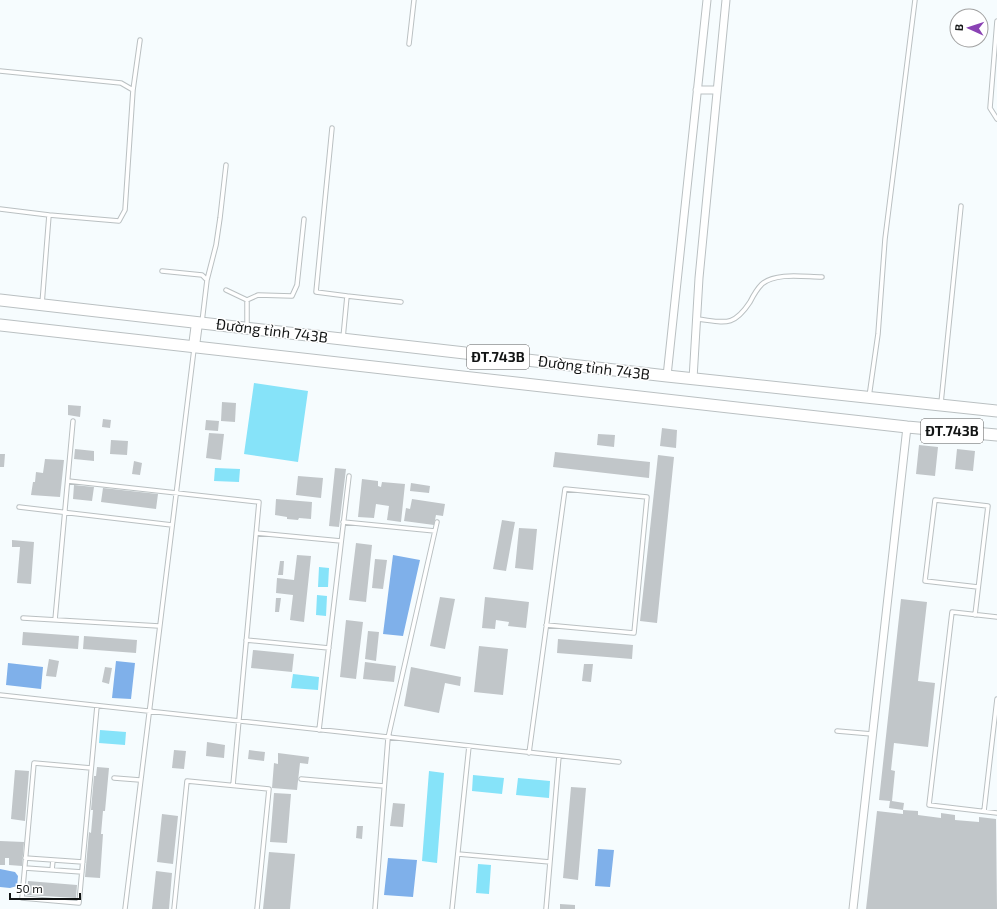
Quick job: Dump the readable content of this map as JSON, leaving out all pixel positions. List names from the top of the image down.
{
  "streets": {
    "main road": ["Đường tỉnh 743B", "ĐT.743B"]
  },
  "scale_bar": "50 m",
  "north": "left"
}
